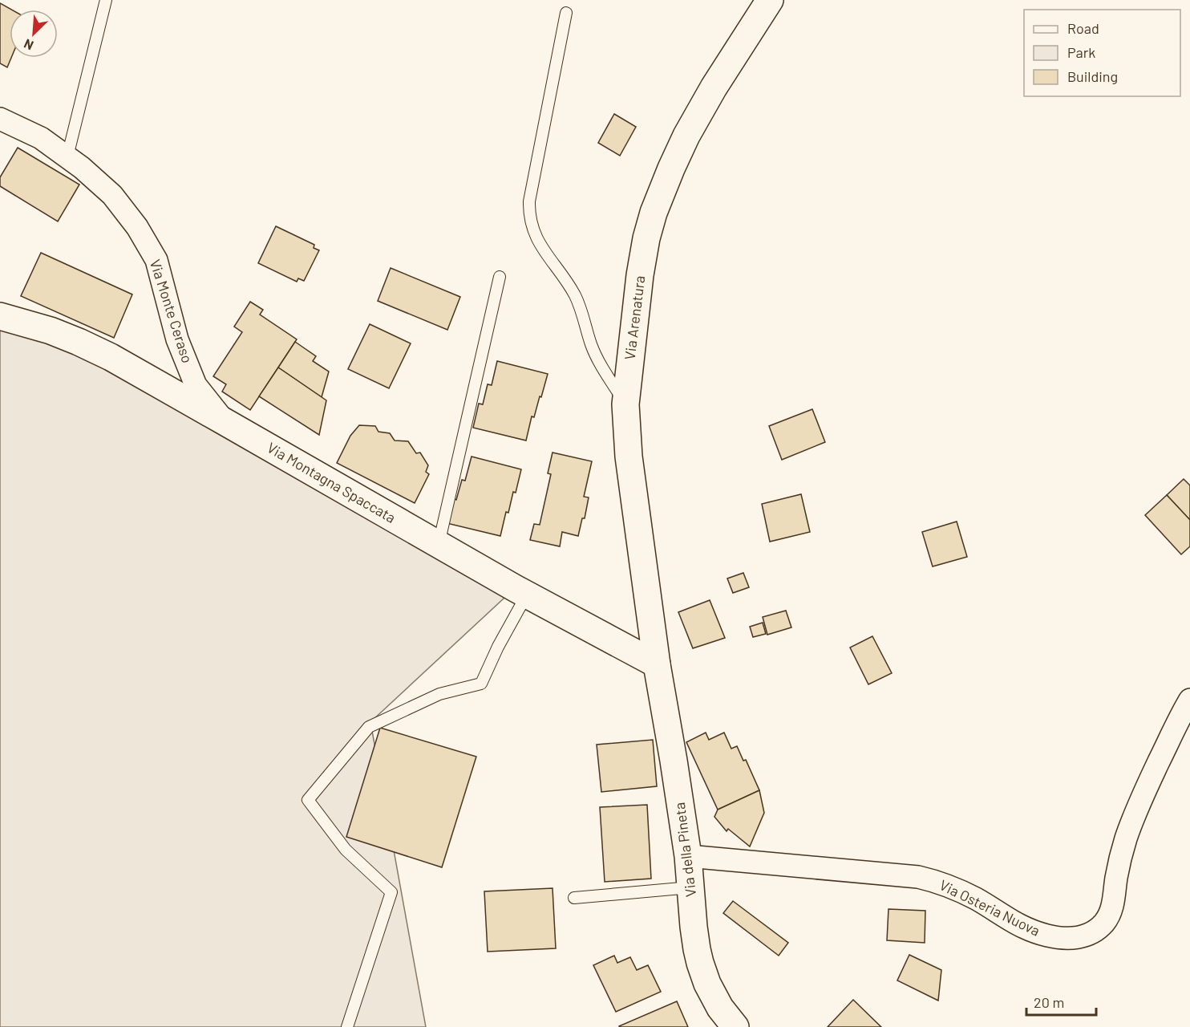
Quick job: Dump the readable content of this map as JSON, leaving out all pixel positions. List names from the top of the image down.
{
  "streets": {
    "street": [
      "Via Monte Ceraso",
      "Via Arenatura",
      "Via Montagna Spaccata",
      "Via della Pineta",
      "Via Osteria Nuova"
    ]
  },
  "crossings": [
    ["Via Monte Ceraso", "Via Montagna Spaccata"],
    ["Via Arenatura", "Via Montagna Spaccata"],
    ["Via Arenatura", "Via della Pineta"],
    ["Via Montagna Spaccata", "Via della Pineta"],
    ["Via della Pineta", "Via Osteria Nuova"]
  ],
  "legend": ["Road", "Park", "Building"],
  "scale_bar": "20 m",
  "north": "bottom left"
}
